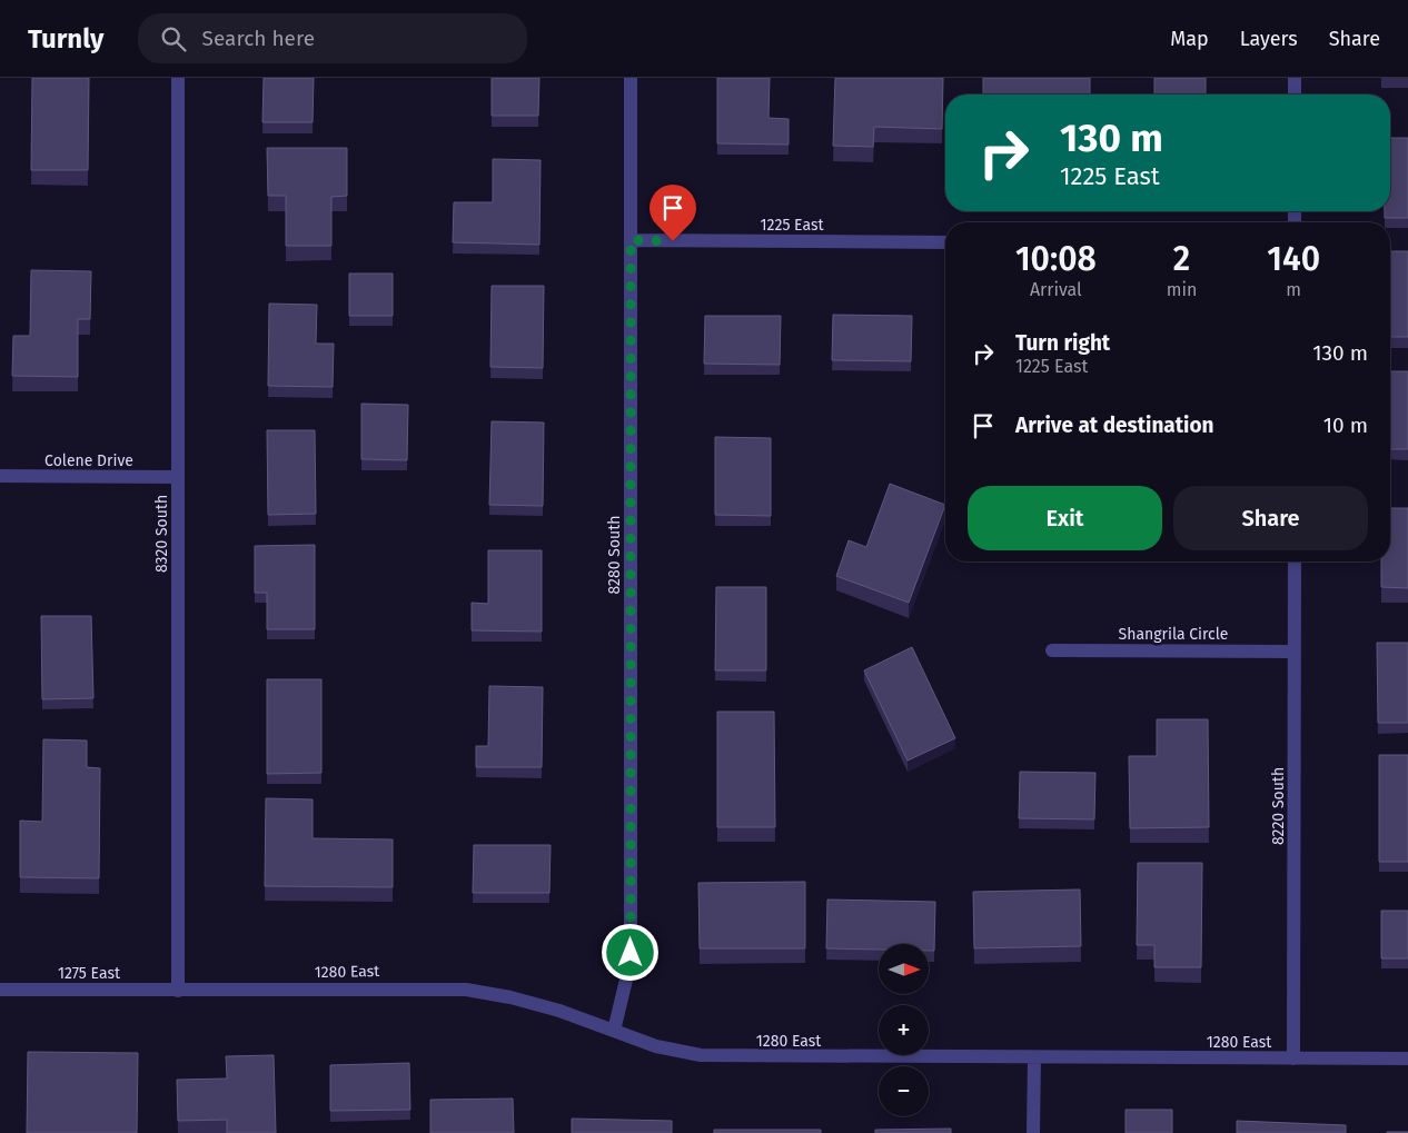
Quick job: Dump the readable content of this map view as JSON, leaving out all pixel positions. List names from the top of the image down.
{
  "streets": {
    "street": [
      "1225 East",
      "Colene Drive",
      "8320 South",
      "8280 South",
      "Shangrila Circle",
      "8220 South",
      "1280 East",
      "1275 East"
    ]
  },
  "crossings": [
    ["1225 East", "8280 South"],
    ["Colene Drive", "8320 South"],
    ["8320 South", "1280 East"],
    ["8320 South", "1275 East"],
    ["8280 South", "1280 East"],
    ["Shangrila Circle", "8220 South"],
    ["8220 South", "1280 East"],
    ["1280 East", "1275 East"]
  ],
  "north": "right",
  "page": {
    "header": "Turnly",
    "search": "Search here",
    "nav": ["Map", "Layers", "Share"],
    "turn": ["130 m", "1225 East"],
    "eta": [
      "10:08",
      "Arrival",
      "2",
      "min",
      "140",
      "m"
    ],
    "list": [
      {
        "name": "Turn right",
        "note": "1225 East",
        "value": "130 m"
      },
      {
        "name": "Arrive at destination",
        "value": "10 m"
      }
    ],
    "buttons": ["Exit", "Share"],
    "map_buttons": ["+", "−"]
  }
}
